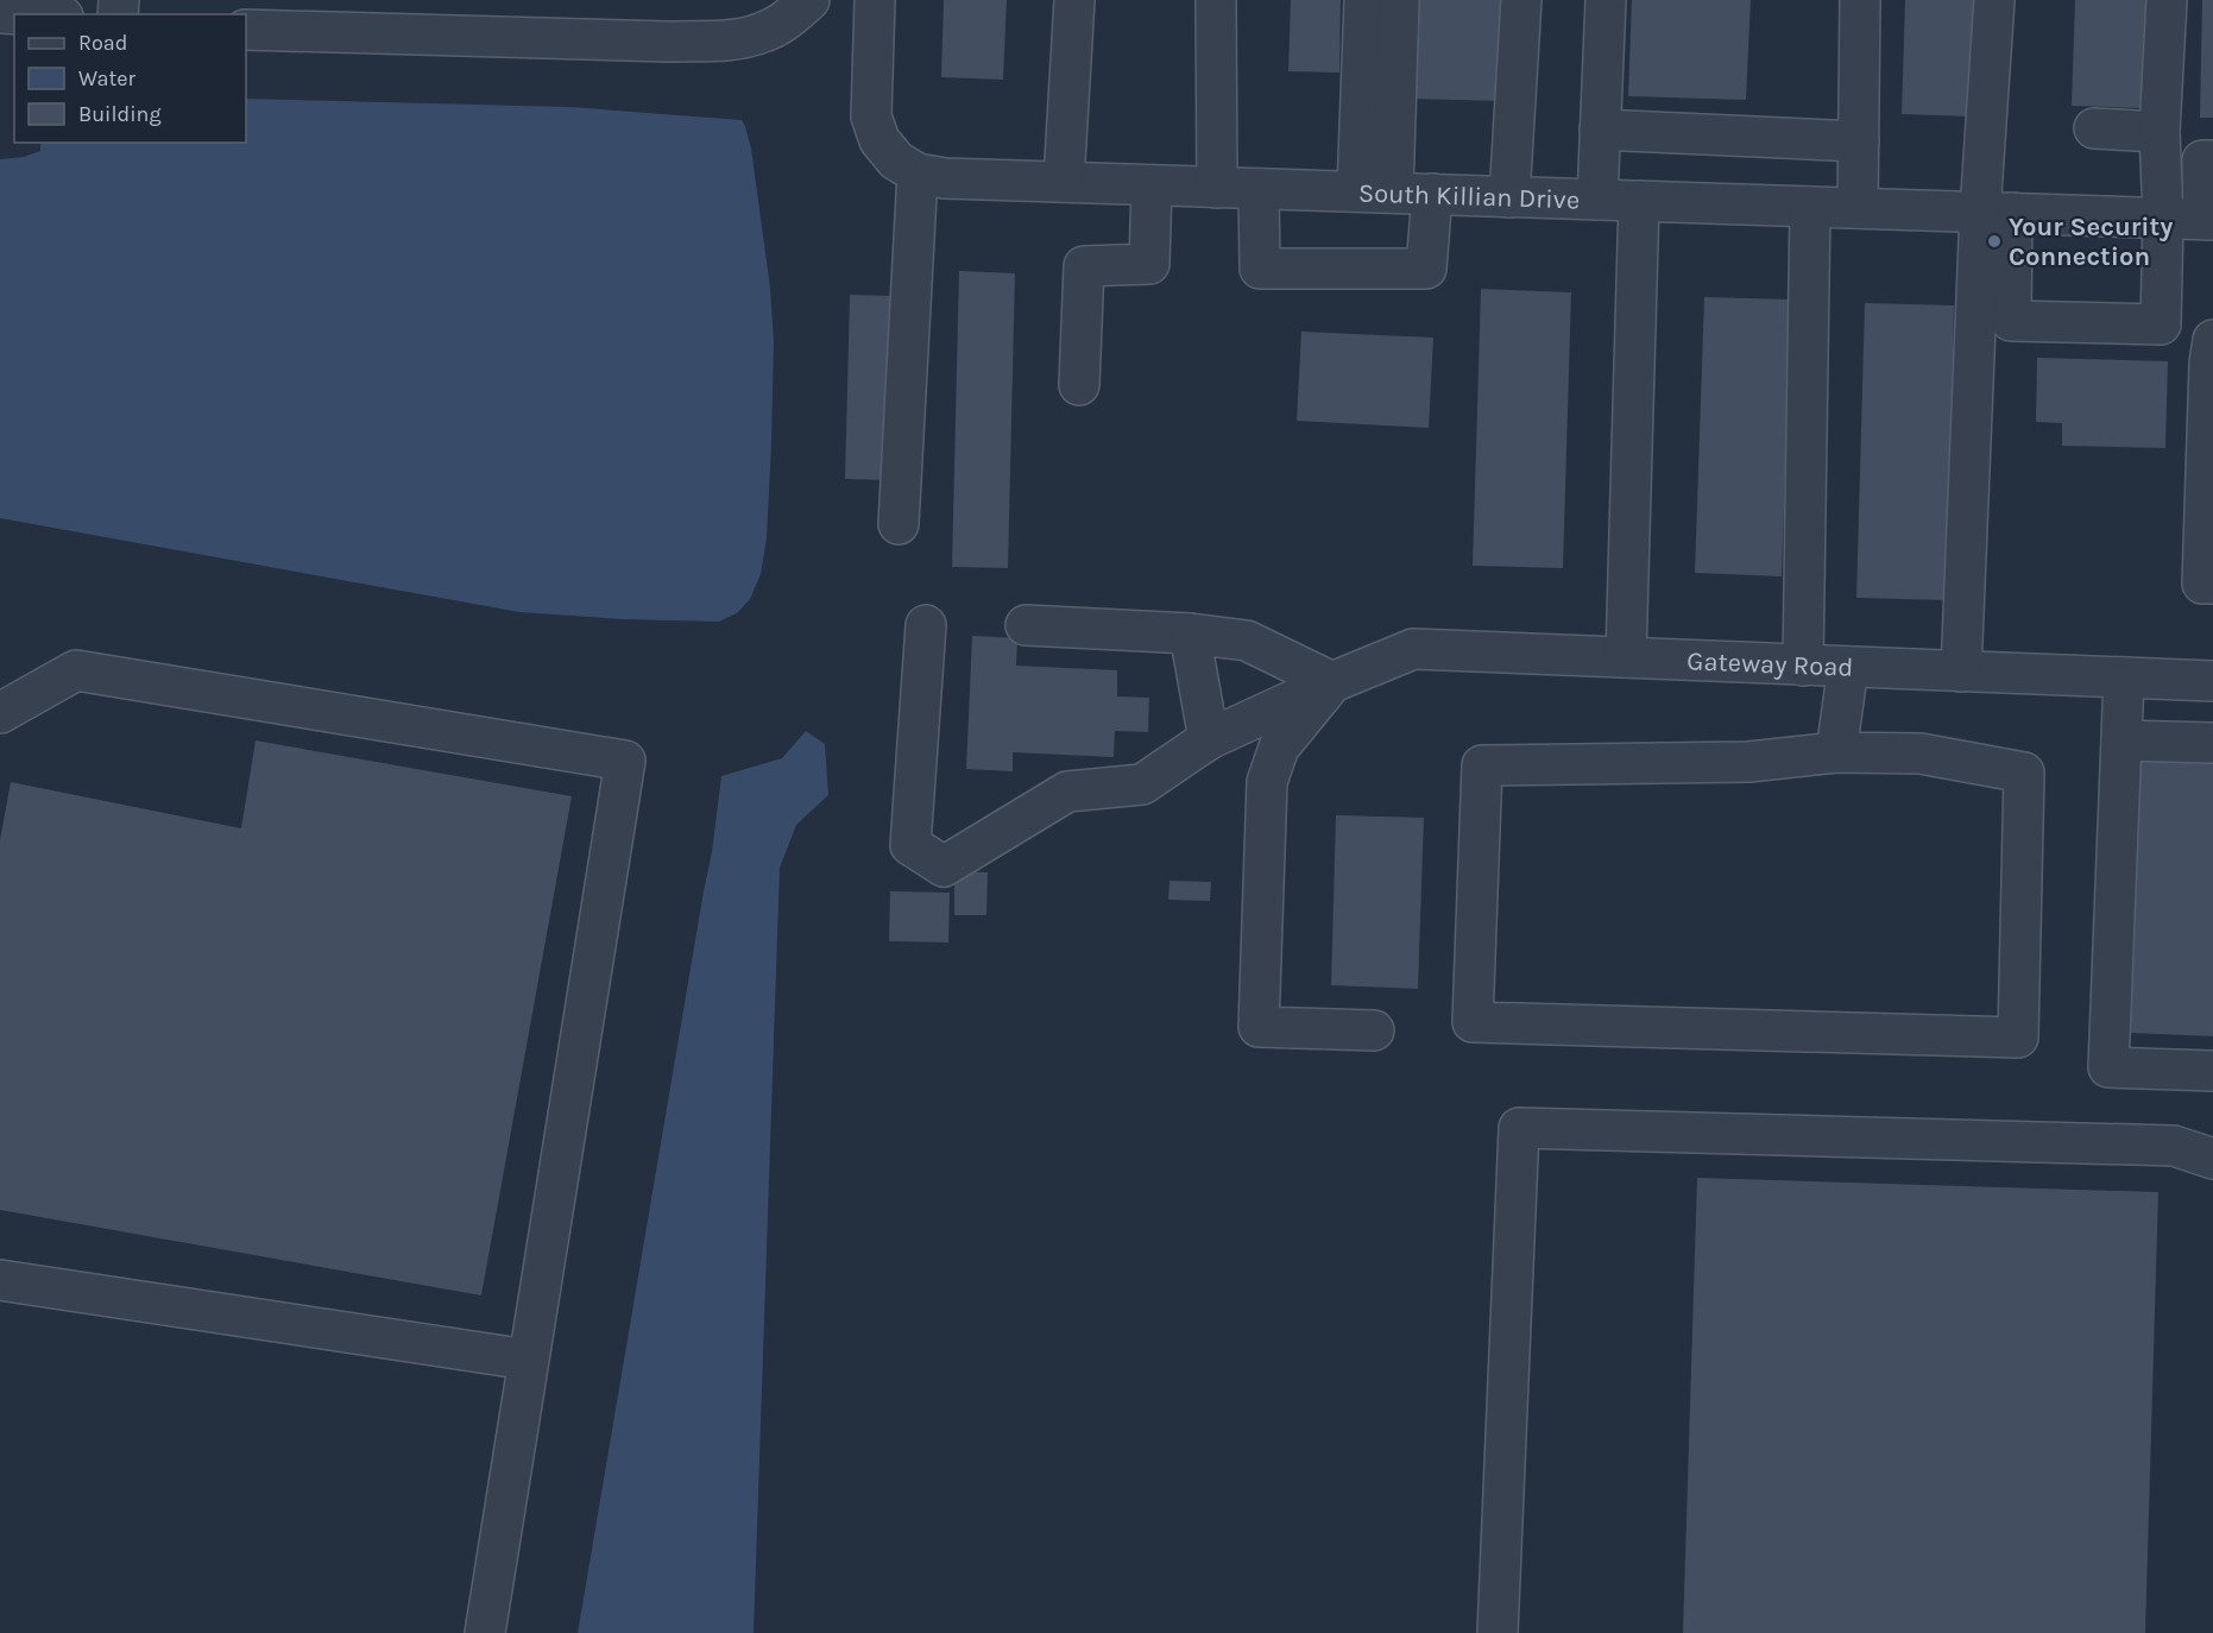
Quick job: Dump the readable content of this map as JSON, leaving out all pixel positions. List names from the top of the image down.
{
  "streets": {
    "street": ["South Killian Drive", "Gateway Road"]
  },
  "places": ["Your Security Connection"],
  "legend": ["Road", "Water", "Building"]
}
